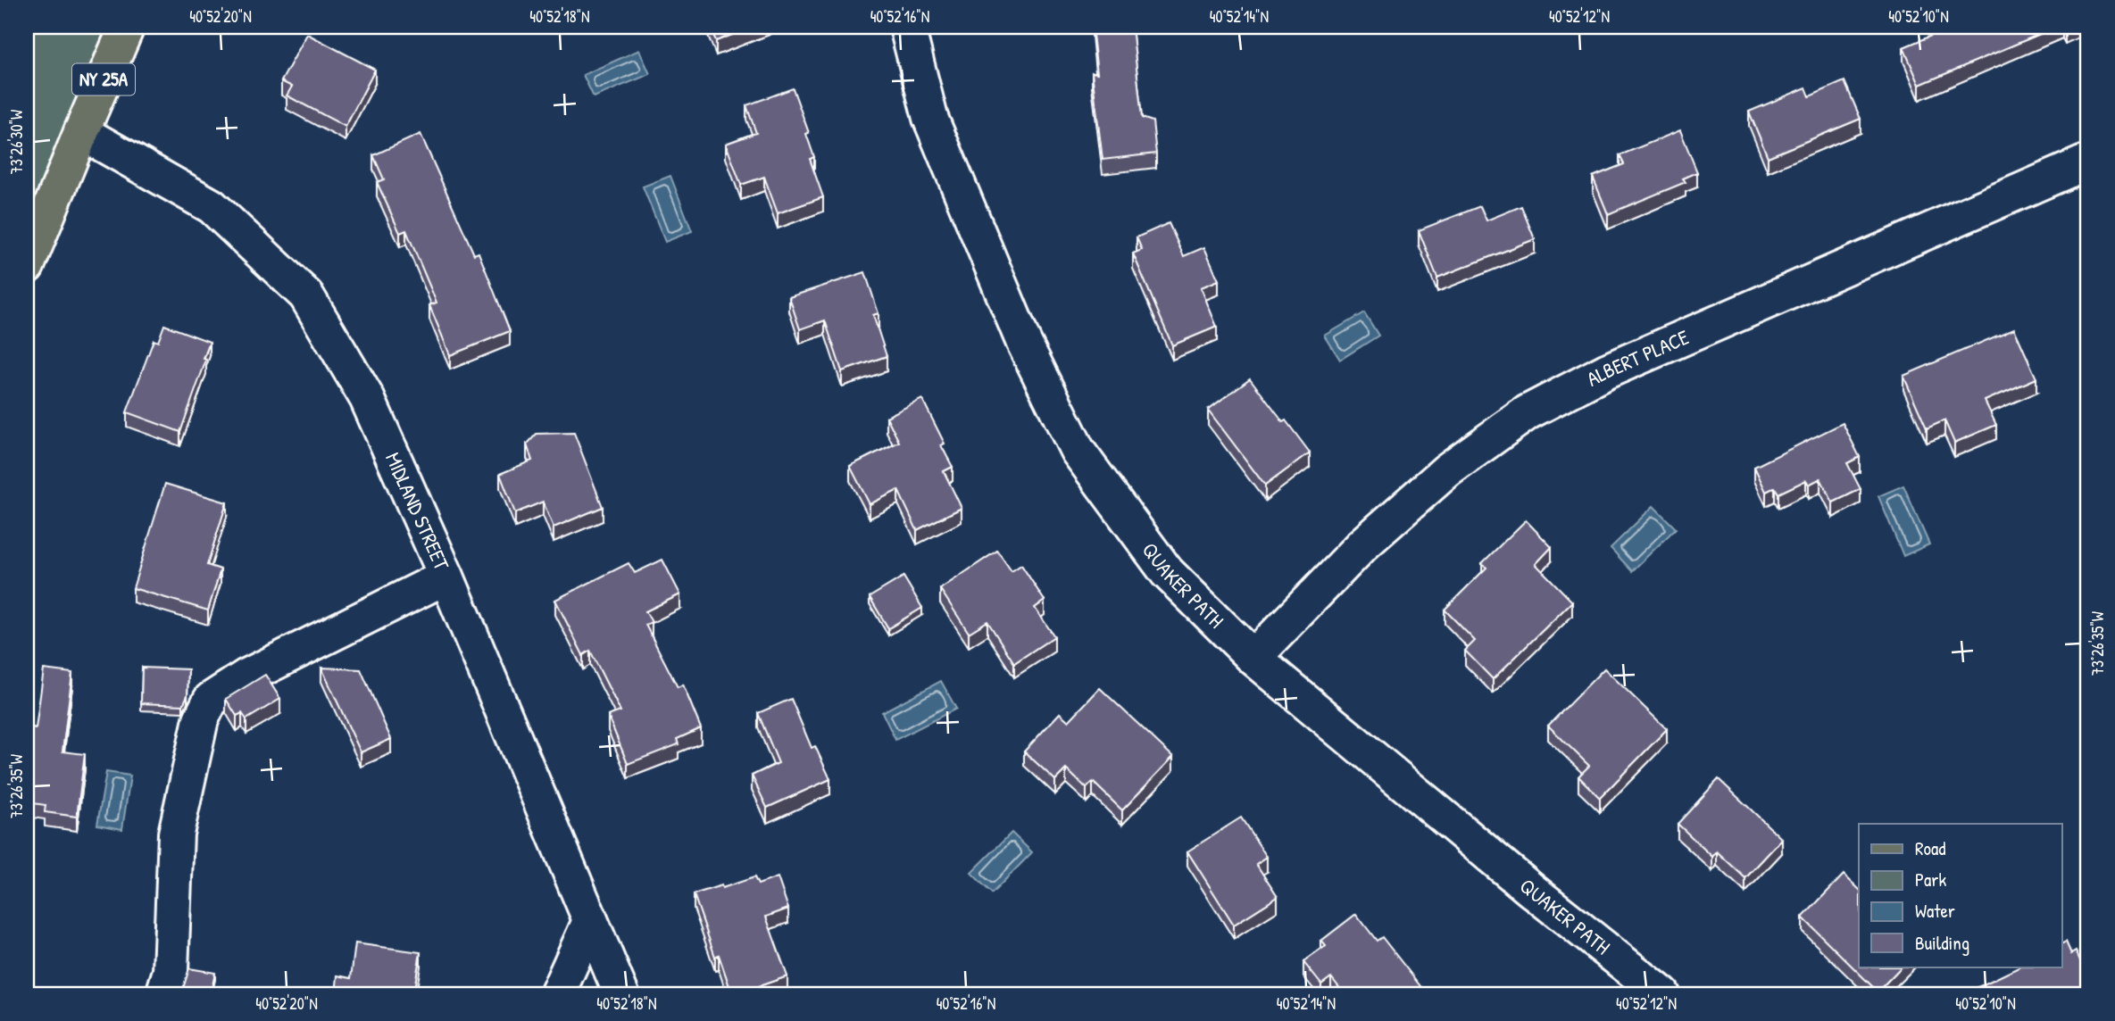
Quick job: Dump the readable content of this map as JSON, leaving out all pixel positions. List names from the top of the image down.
{
  "streets": {
    "main road": ["NY 25A"],
    "street": ["ALBERT PLACE", "MIDLAND STREET", "QUAKER PATH"]
  },
  "crossings": [
    ["NY 25A", "MIDLAND STREET"],
    ["ALBERT PLACE", "QUAKER PATH"]
  ],
  "legend": [
    "Road",
    "Park",
    "Water",
    "Building"
  ],
  "coordinates": [
    "40°52'20\"N",
    "40°52'18\"N",
    "40°52'16\"N",
    "40°52'14\"N",
    "40°52'12\"N",
    "40°52'10\"N",
    "73°26'30\"W",
    "73°26'35\"W"
  ]
}
